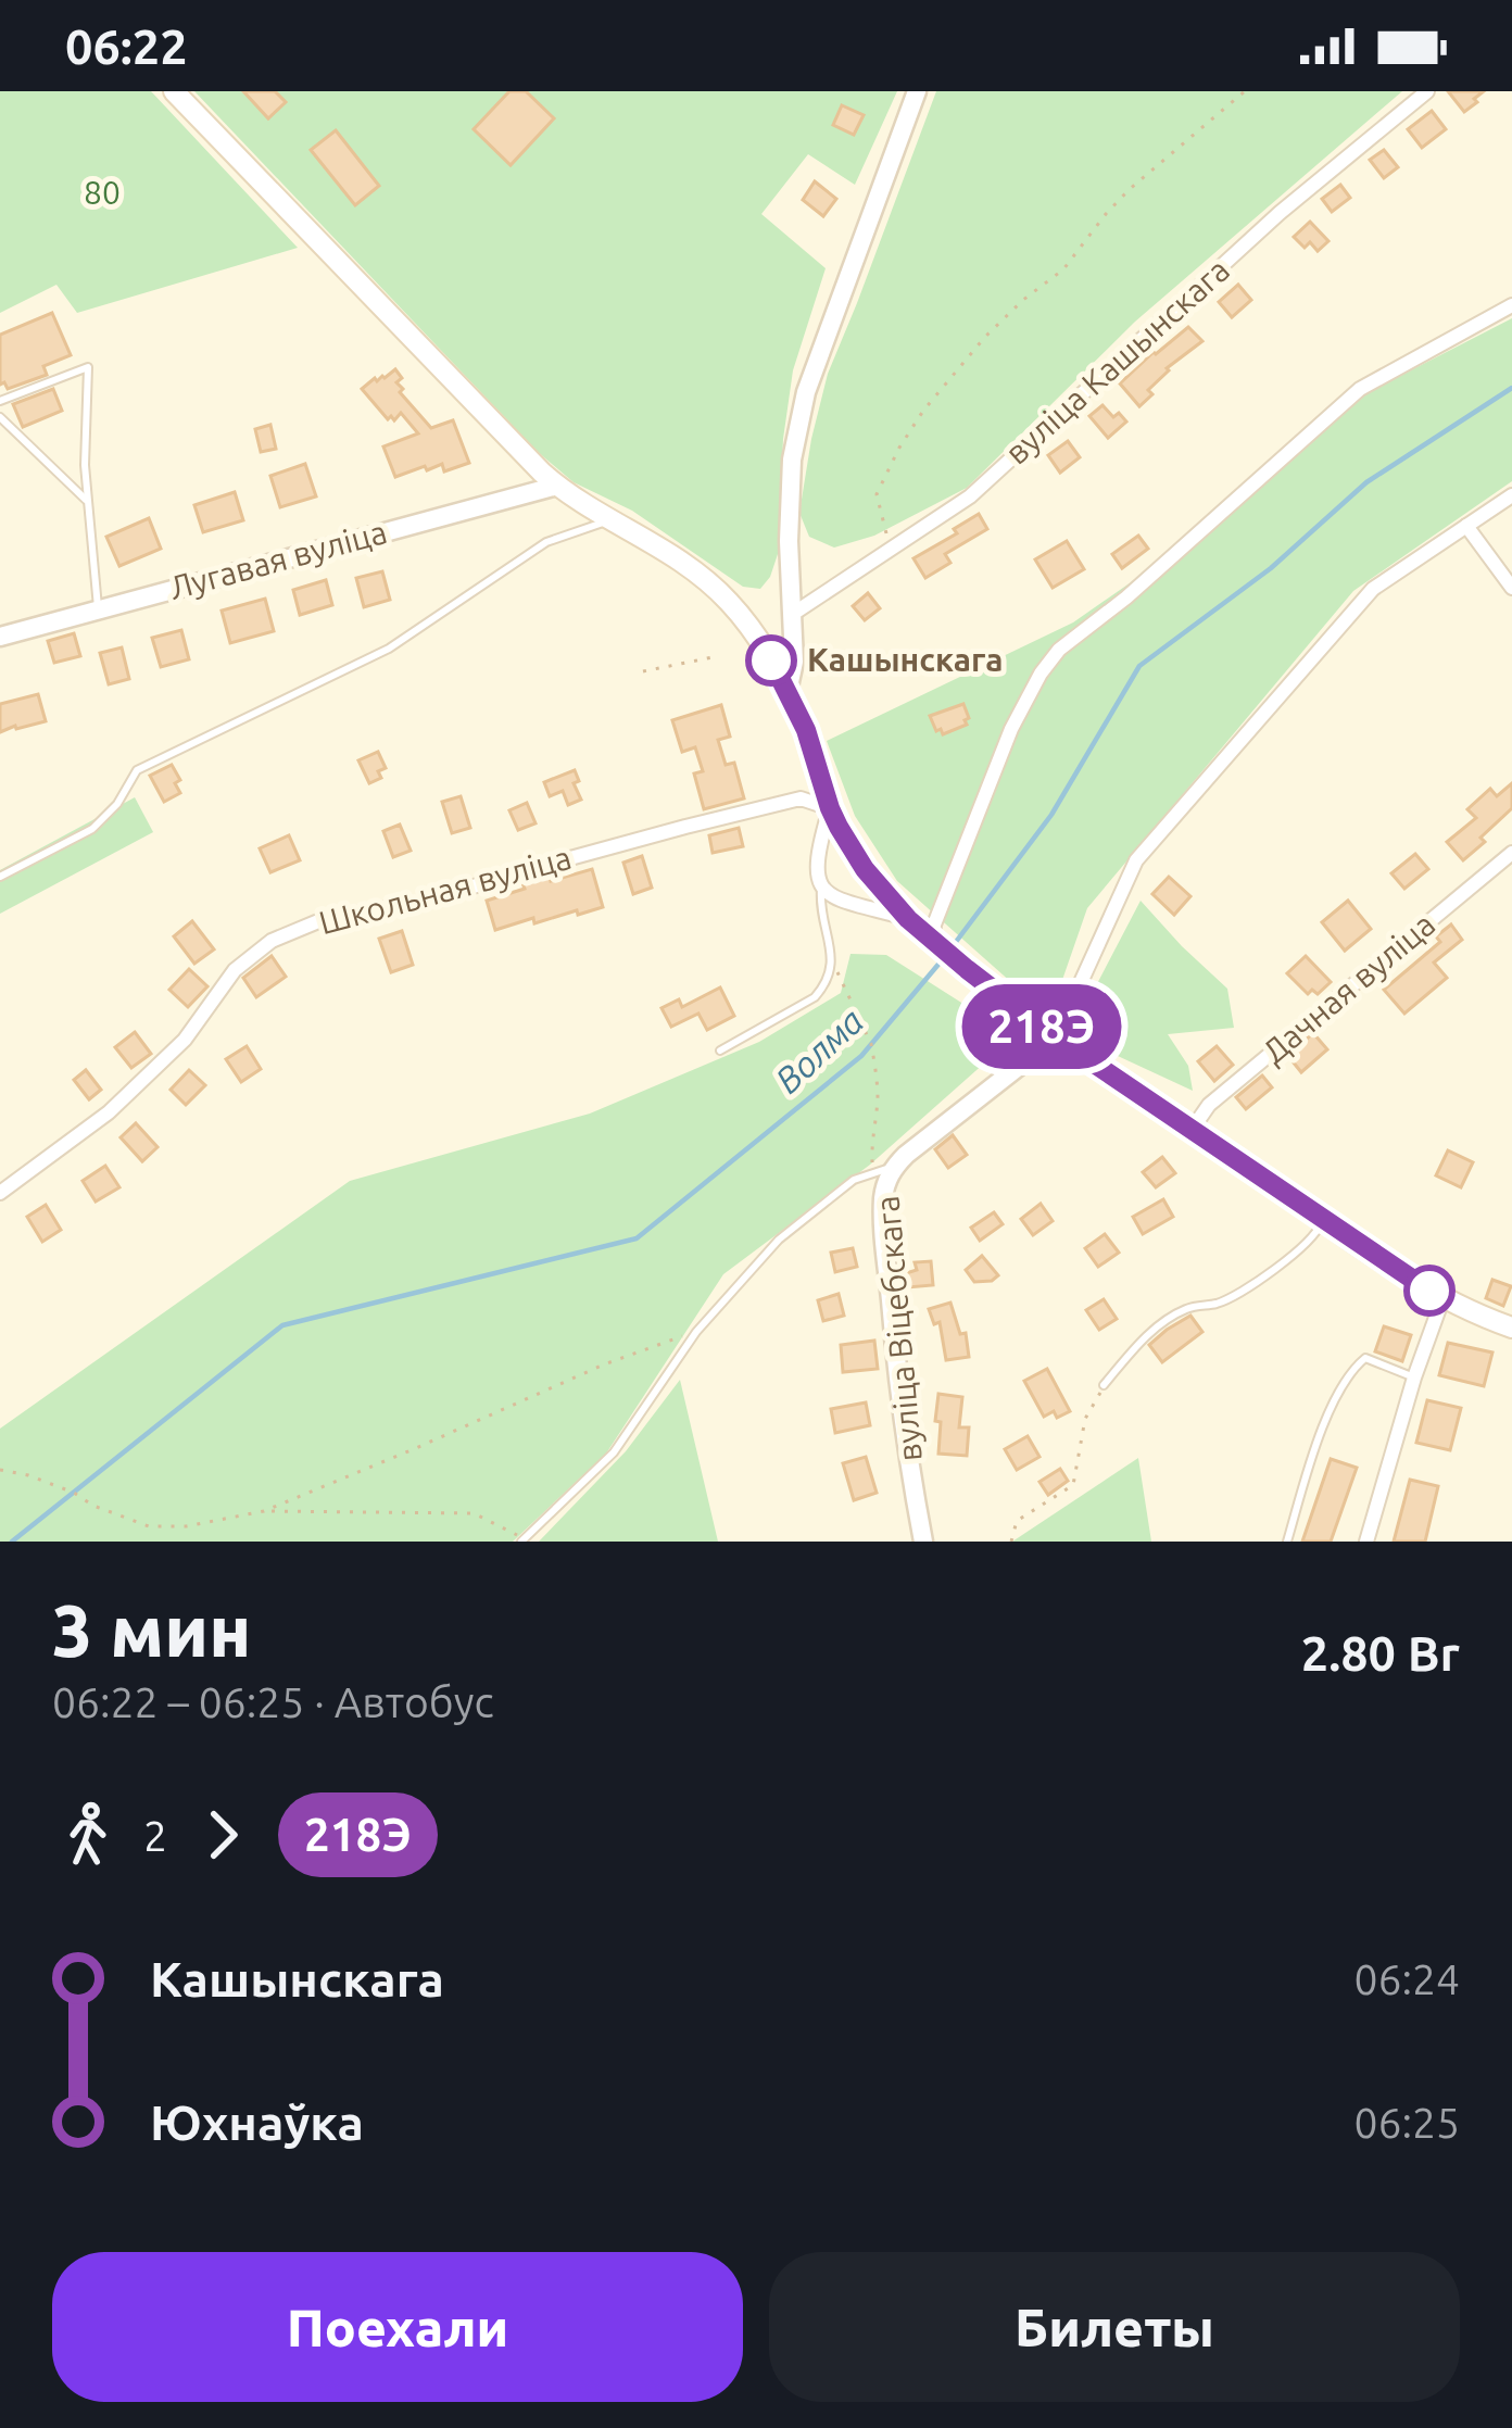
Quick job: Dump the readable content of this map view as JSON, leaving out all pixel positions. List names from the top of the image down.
{
  "streets": {
    "street": [
      "вуліца Кашынскага",
      "Лугавая вуліца",
      "Школьная вуліца",
      "Дачная вуліца",
      "вуліца Віцебскага"
    ]
  },
  "water": ["Волма"],
  "parks": ["80"],
  "places": ["Кашынскага"],
  "lines": ["bus line 218Э"],
  "page": {
    "status": "06:22",
    "on_map": "218Э",
    "heading": ["3 мин", "06:22 – 06:25 · Автобус", "2.80 Br"],
    "legs": ["2", "218Э"],
    "list": [
      {
        "name": "Кашынскага",
        "value": "06:24"
      },
      {
        "name": "Юхнаўка",
        "value": "06:25"
      }
    ],
    "buttons": ["Поехали", "Билеты"]
  }
}
